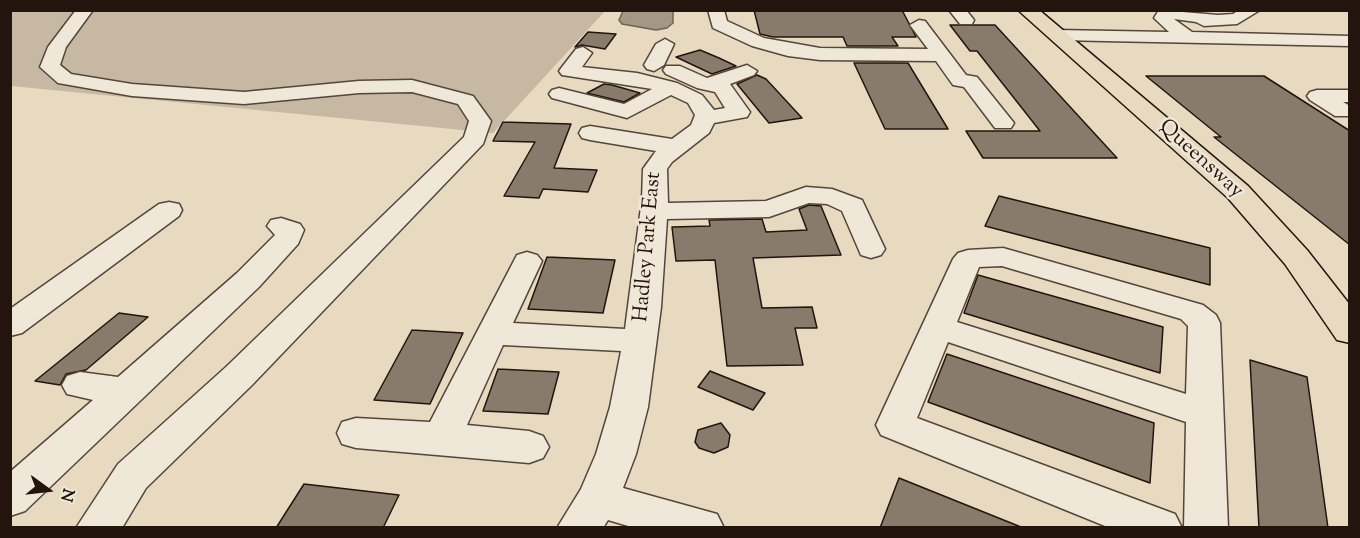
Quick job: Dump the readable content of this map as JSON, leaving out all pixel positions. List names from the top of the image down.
{
  "streets": {
    "main road": ["Queensway"],
    "street": ["Hadley Park East"]
  },
  "north": "right"
}
